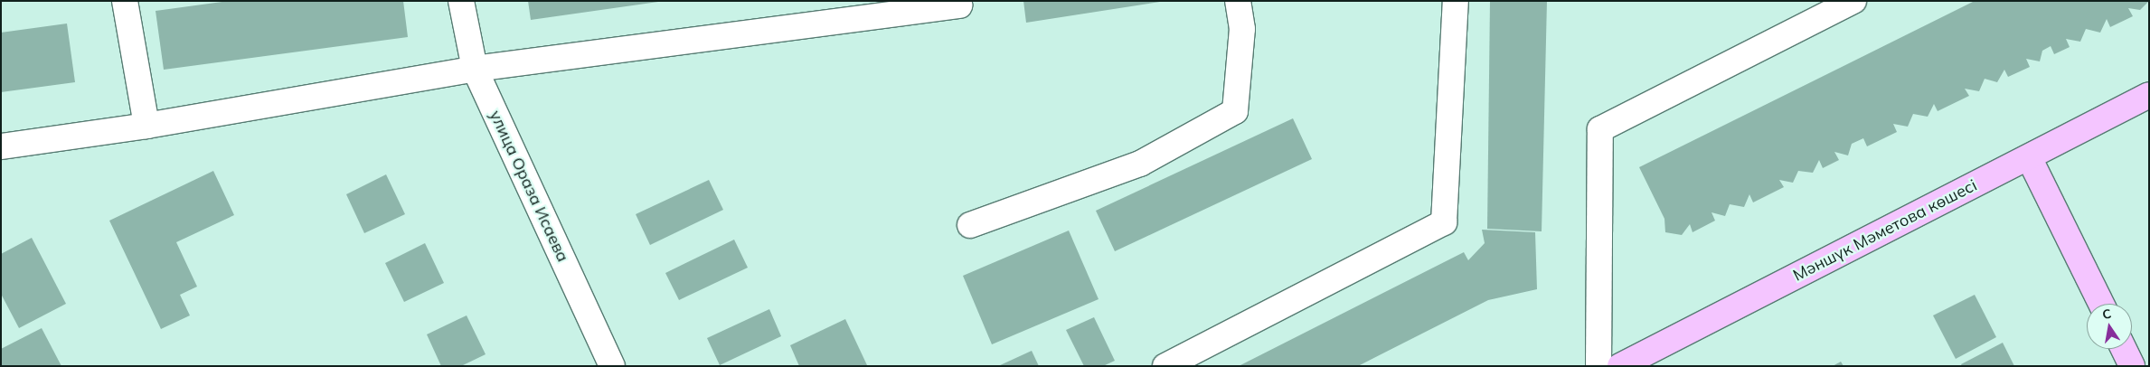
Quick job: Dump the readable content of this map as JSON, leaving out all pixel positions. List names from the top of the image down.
{
  "streets": {
    "main road": ["Мәншүк Мәметова көшесі"],
    "street": ["улица Ораза Исаева"]
  },
  "north": "top"
}
